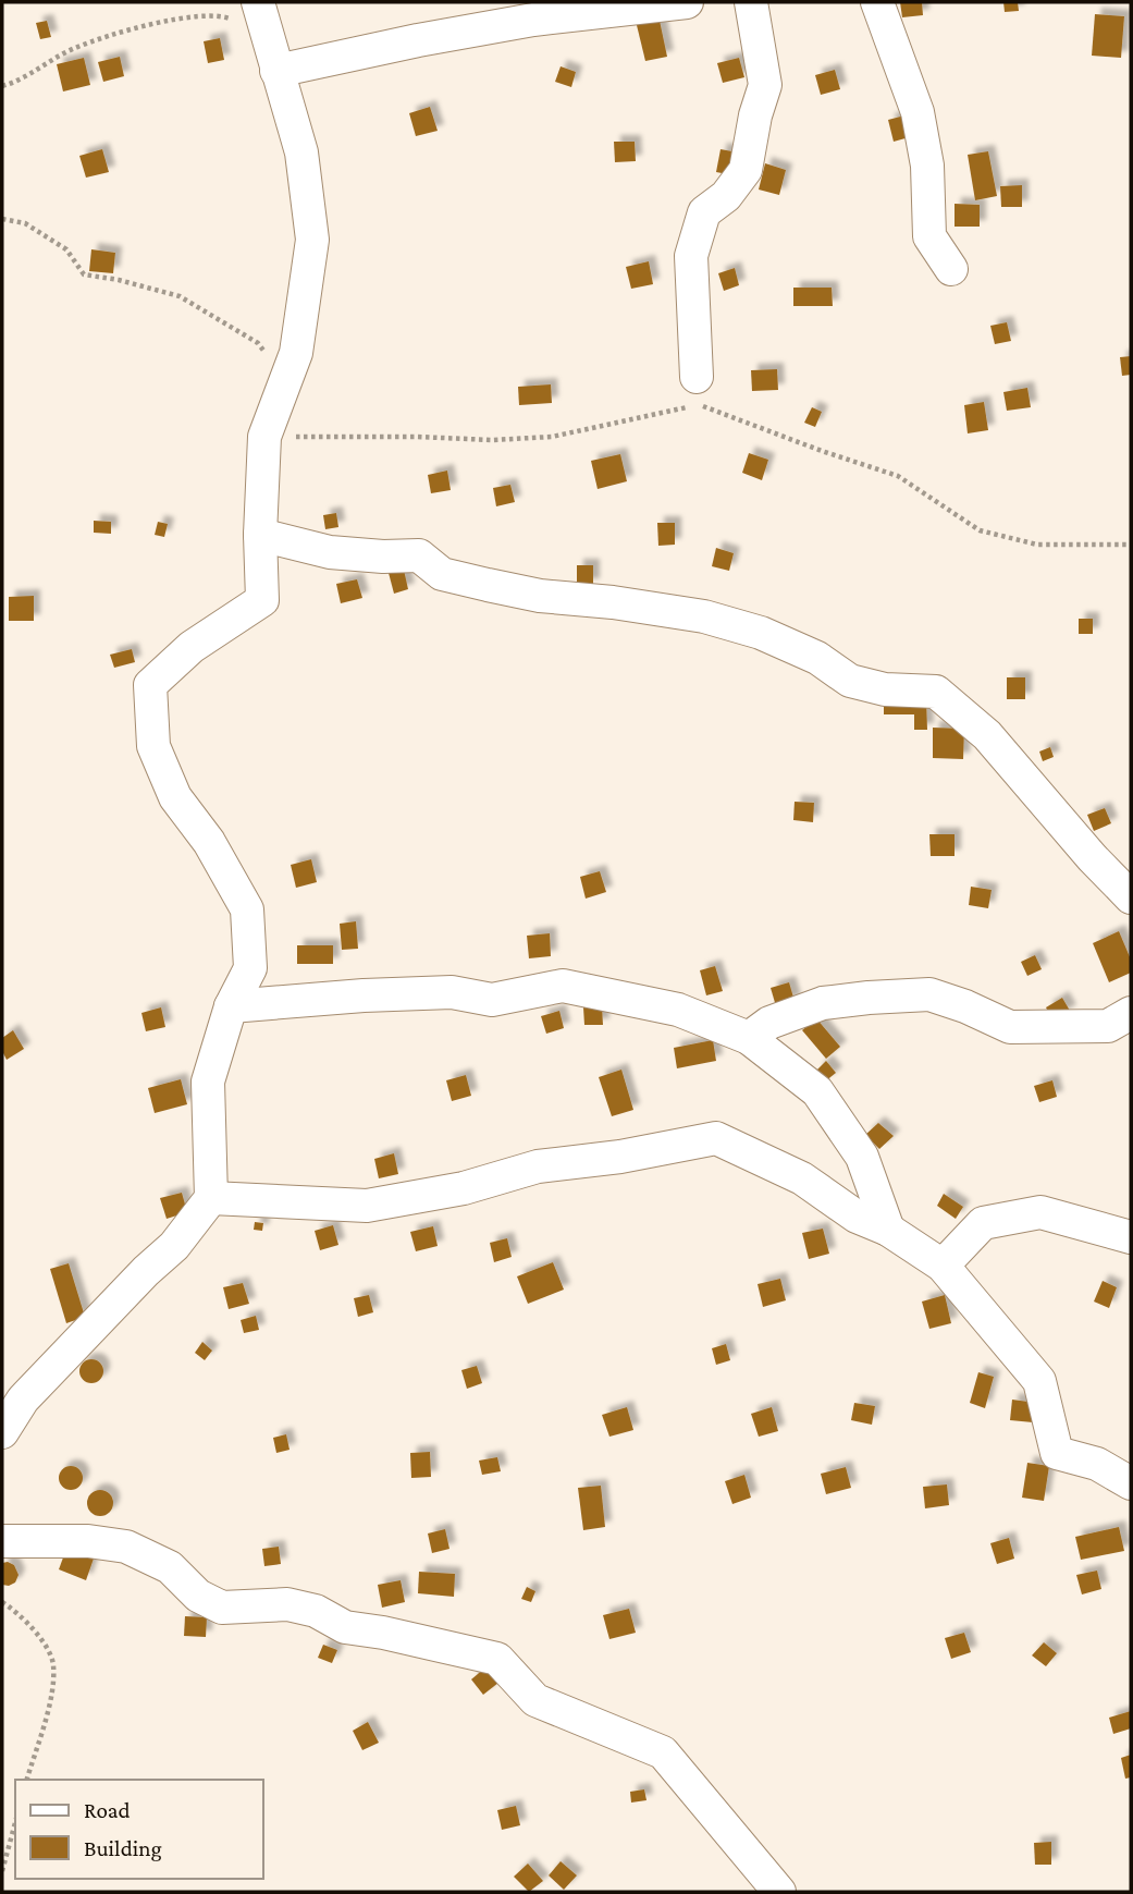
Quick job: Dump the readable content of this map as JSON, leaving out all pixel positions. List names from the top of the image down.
{
  "legend": ["Road", "Building"]
}
